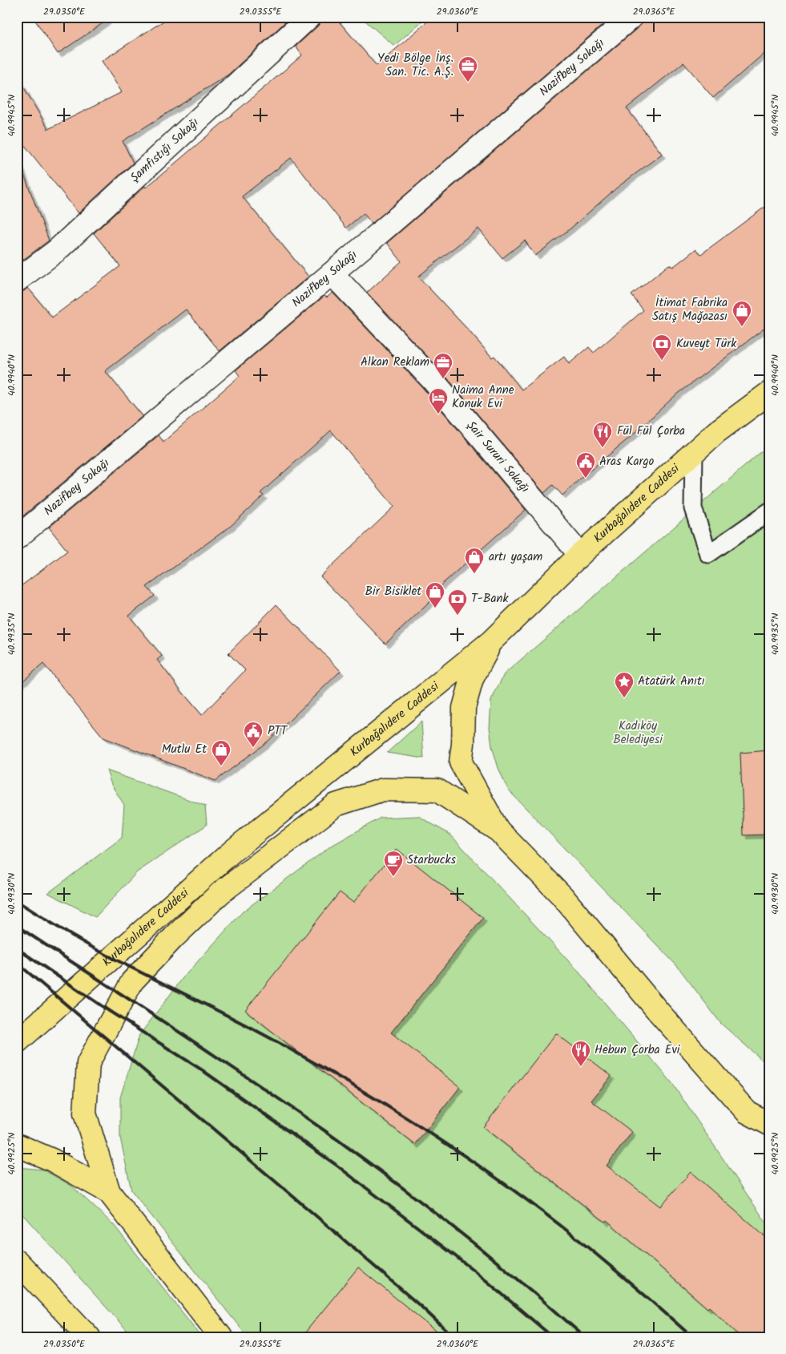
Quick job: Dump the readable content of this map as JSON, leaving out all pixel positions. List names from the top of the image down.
{
  "streets": {
    "main road": ["Kurbağalıdere Caddesi"],
    "street": ["Nazifbey Sokağı", "Şamfıstığı Sokağı", "Şair Sururi Sokağı"]
  },
  "crossings": [
    ["Nazifbey Sokağı", "Şair Sururi Sokağı"],
    ["Şair Sururi Sokağı", "Kurbağalıdere Caddesi"]
  ],
  "parks": ["Kadıköy Belediyesi"],
  "places": {
    "office": ["Yedi Bölge İnş. San. Tic. A.Ş.", "Alkan Reklam"],
    "shop": [
      "İtimat Fabrika Satış Mağazası",
      "artı yaşam",
      "Bir Bisiklet",
      "Mutlu Et"
    ],
    "bank": ["Kuveyt Türk", "T-Bank"],
    "hotel": ["Naima Anne Konuk Evi"],
    "restaurant": ["Fül Fül Çorba", "Hebun Çorba Evi"],
    "public building": ["Aras Kargo", "PTT"],
    "place": ["Atatürk Anıtı"],
    "cafe": ["Starbucks"]
  },
  "coordinates": [
    "29.0350°E",
    "29.0355°E",
    "29.0360°E",
    "29.0365°E",
    "40.9945°N",
    "40.9940°N",
    "40.9935°N",
    "40.9930°N",
    "40.9925°N"
  ]
}
